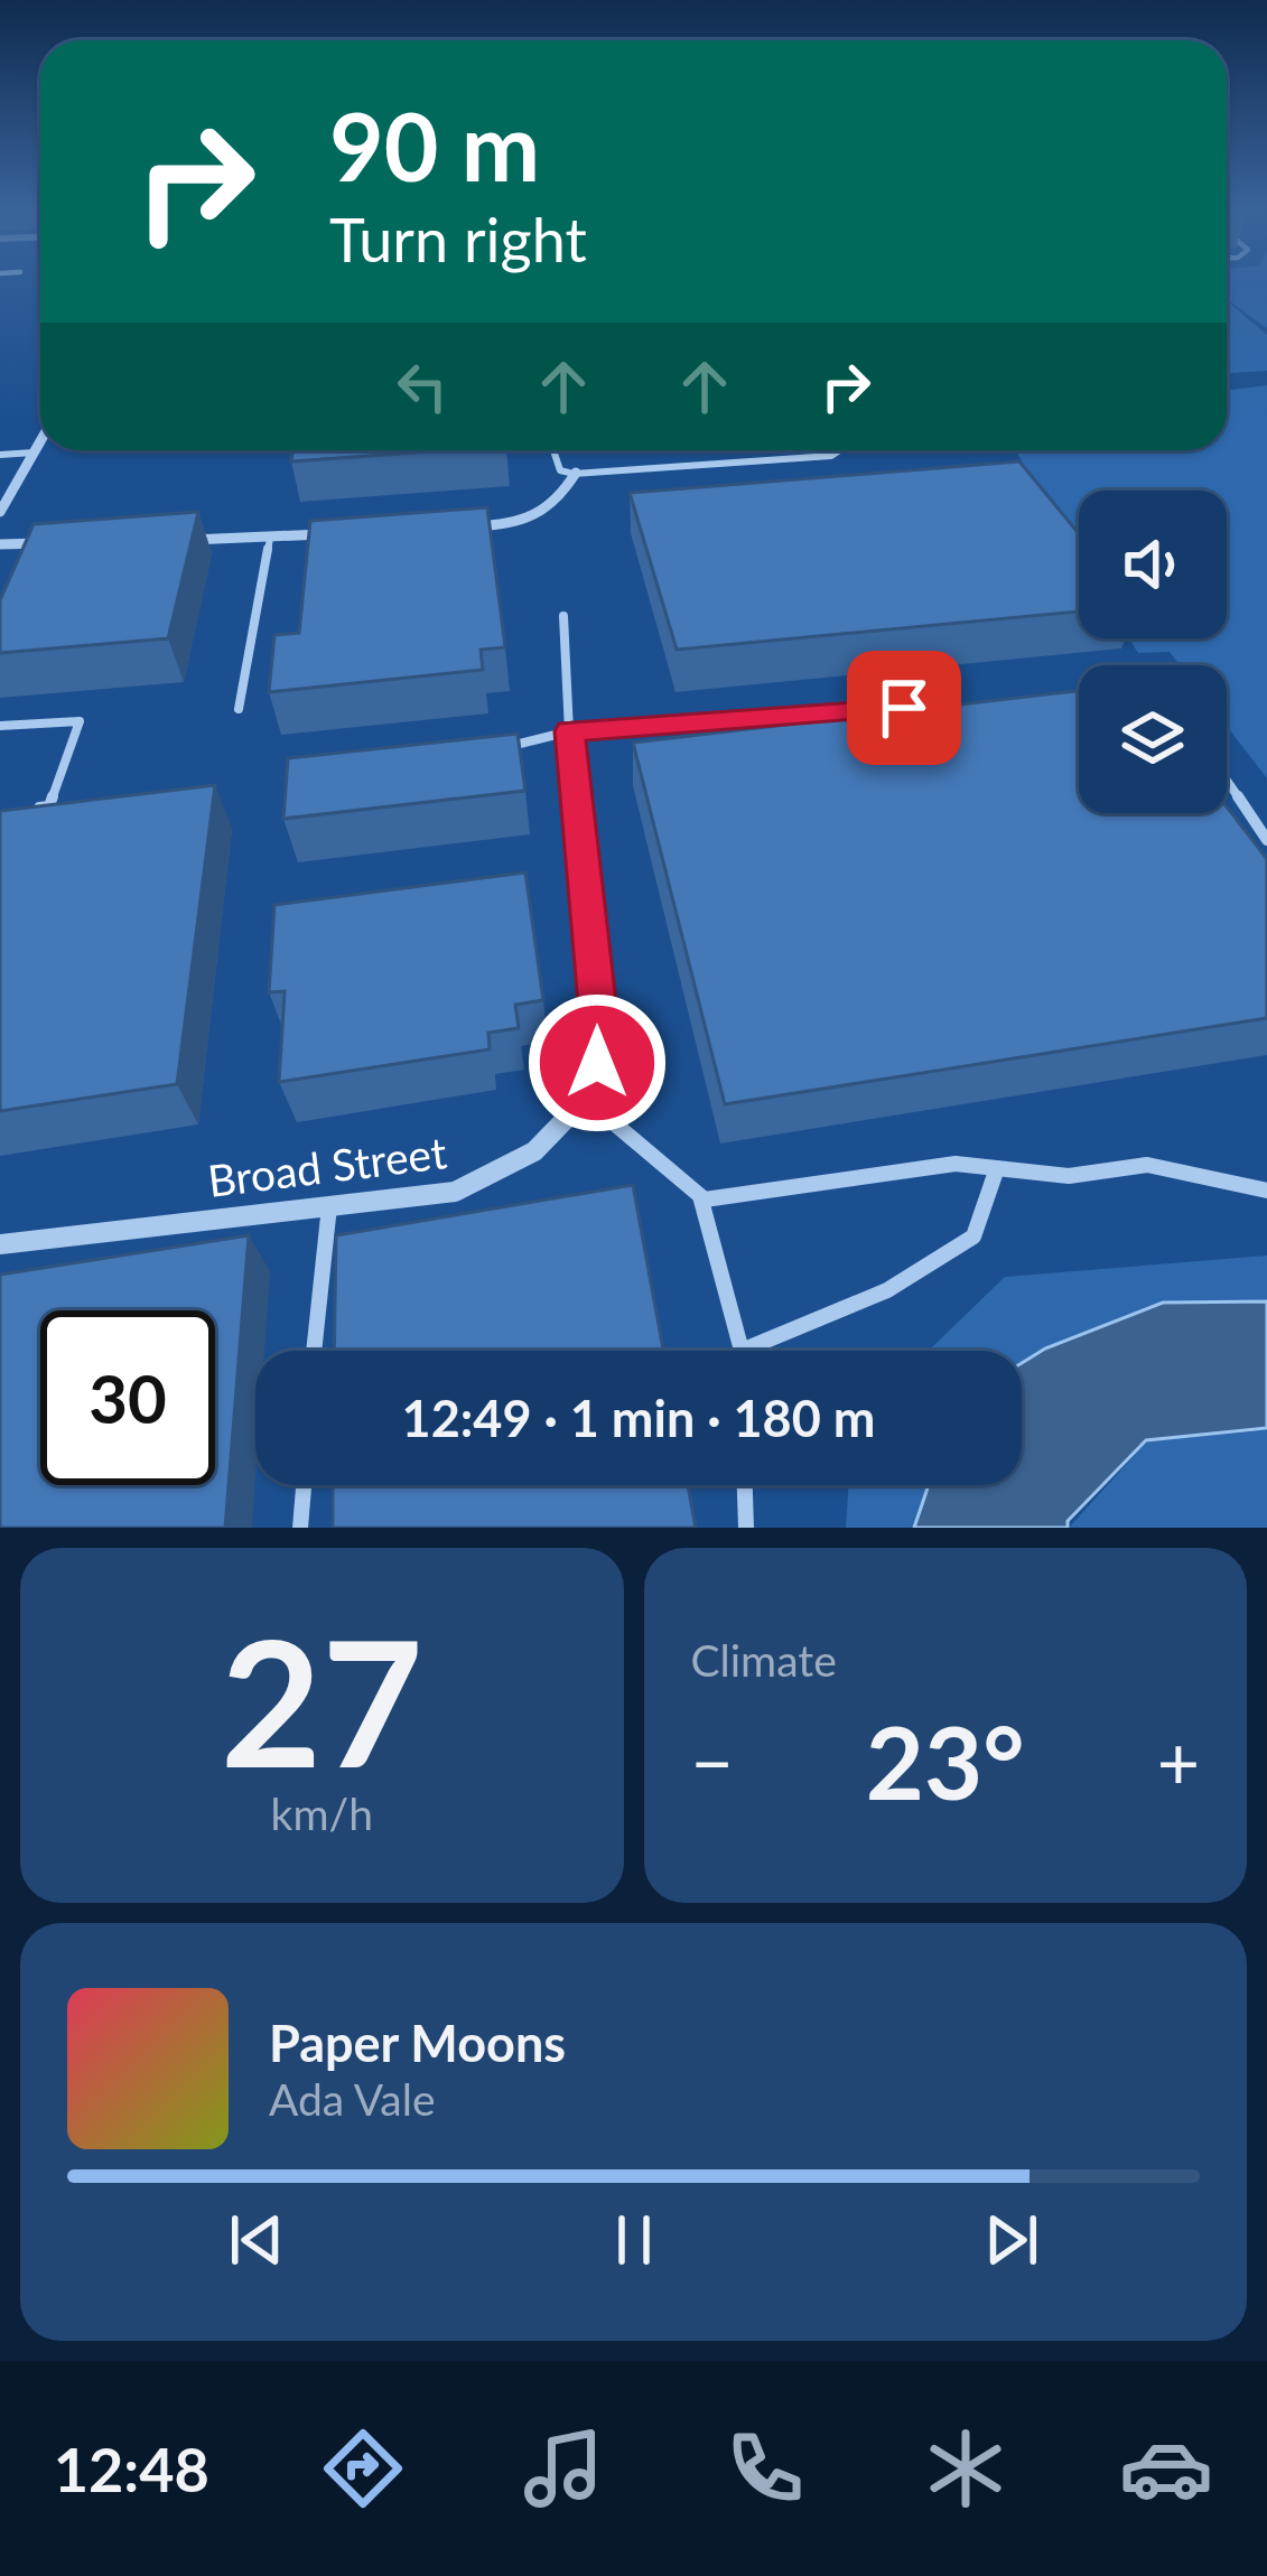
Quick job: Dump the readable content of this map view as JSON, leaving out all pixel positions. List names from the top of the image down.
{
  "streets": {
    "street": ["Broad Street"]
  },
  "page": {
    "turn": ["90 m", "Turn right"],
    "limit": "30",
    "trip": "12:49 · 1 min · 180 m",
    "tile": [
      ["27", "km/h"],
      "Climate"
    ],
    "heat": ["−", "23°", "+"],
    "song": ["Paper Moons", "Ada Vale"],
    "tabs": "12:48"
  }
}
